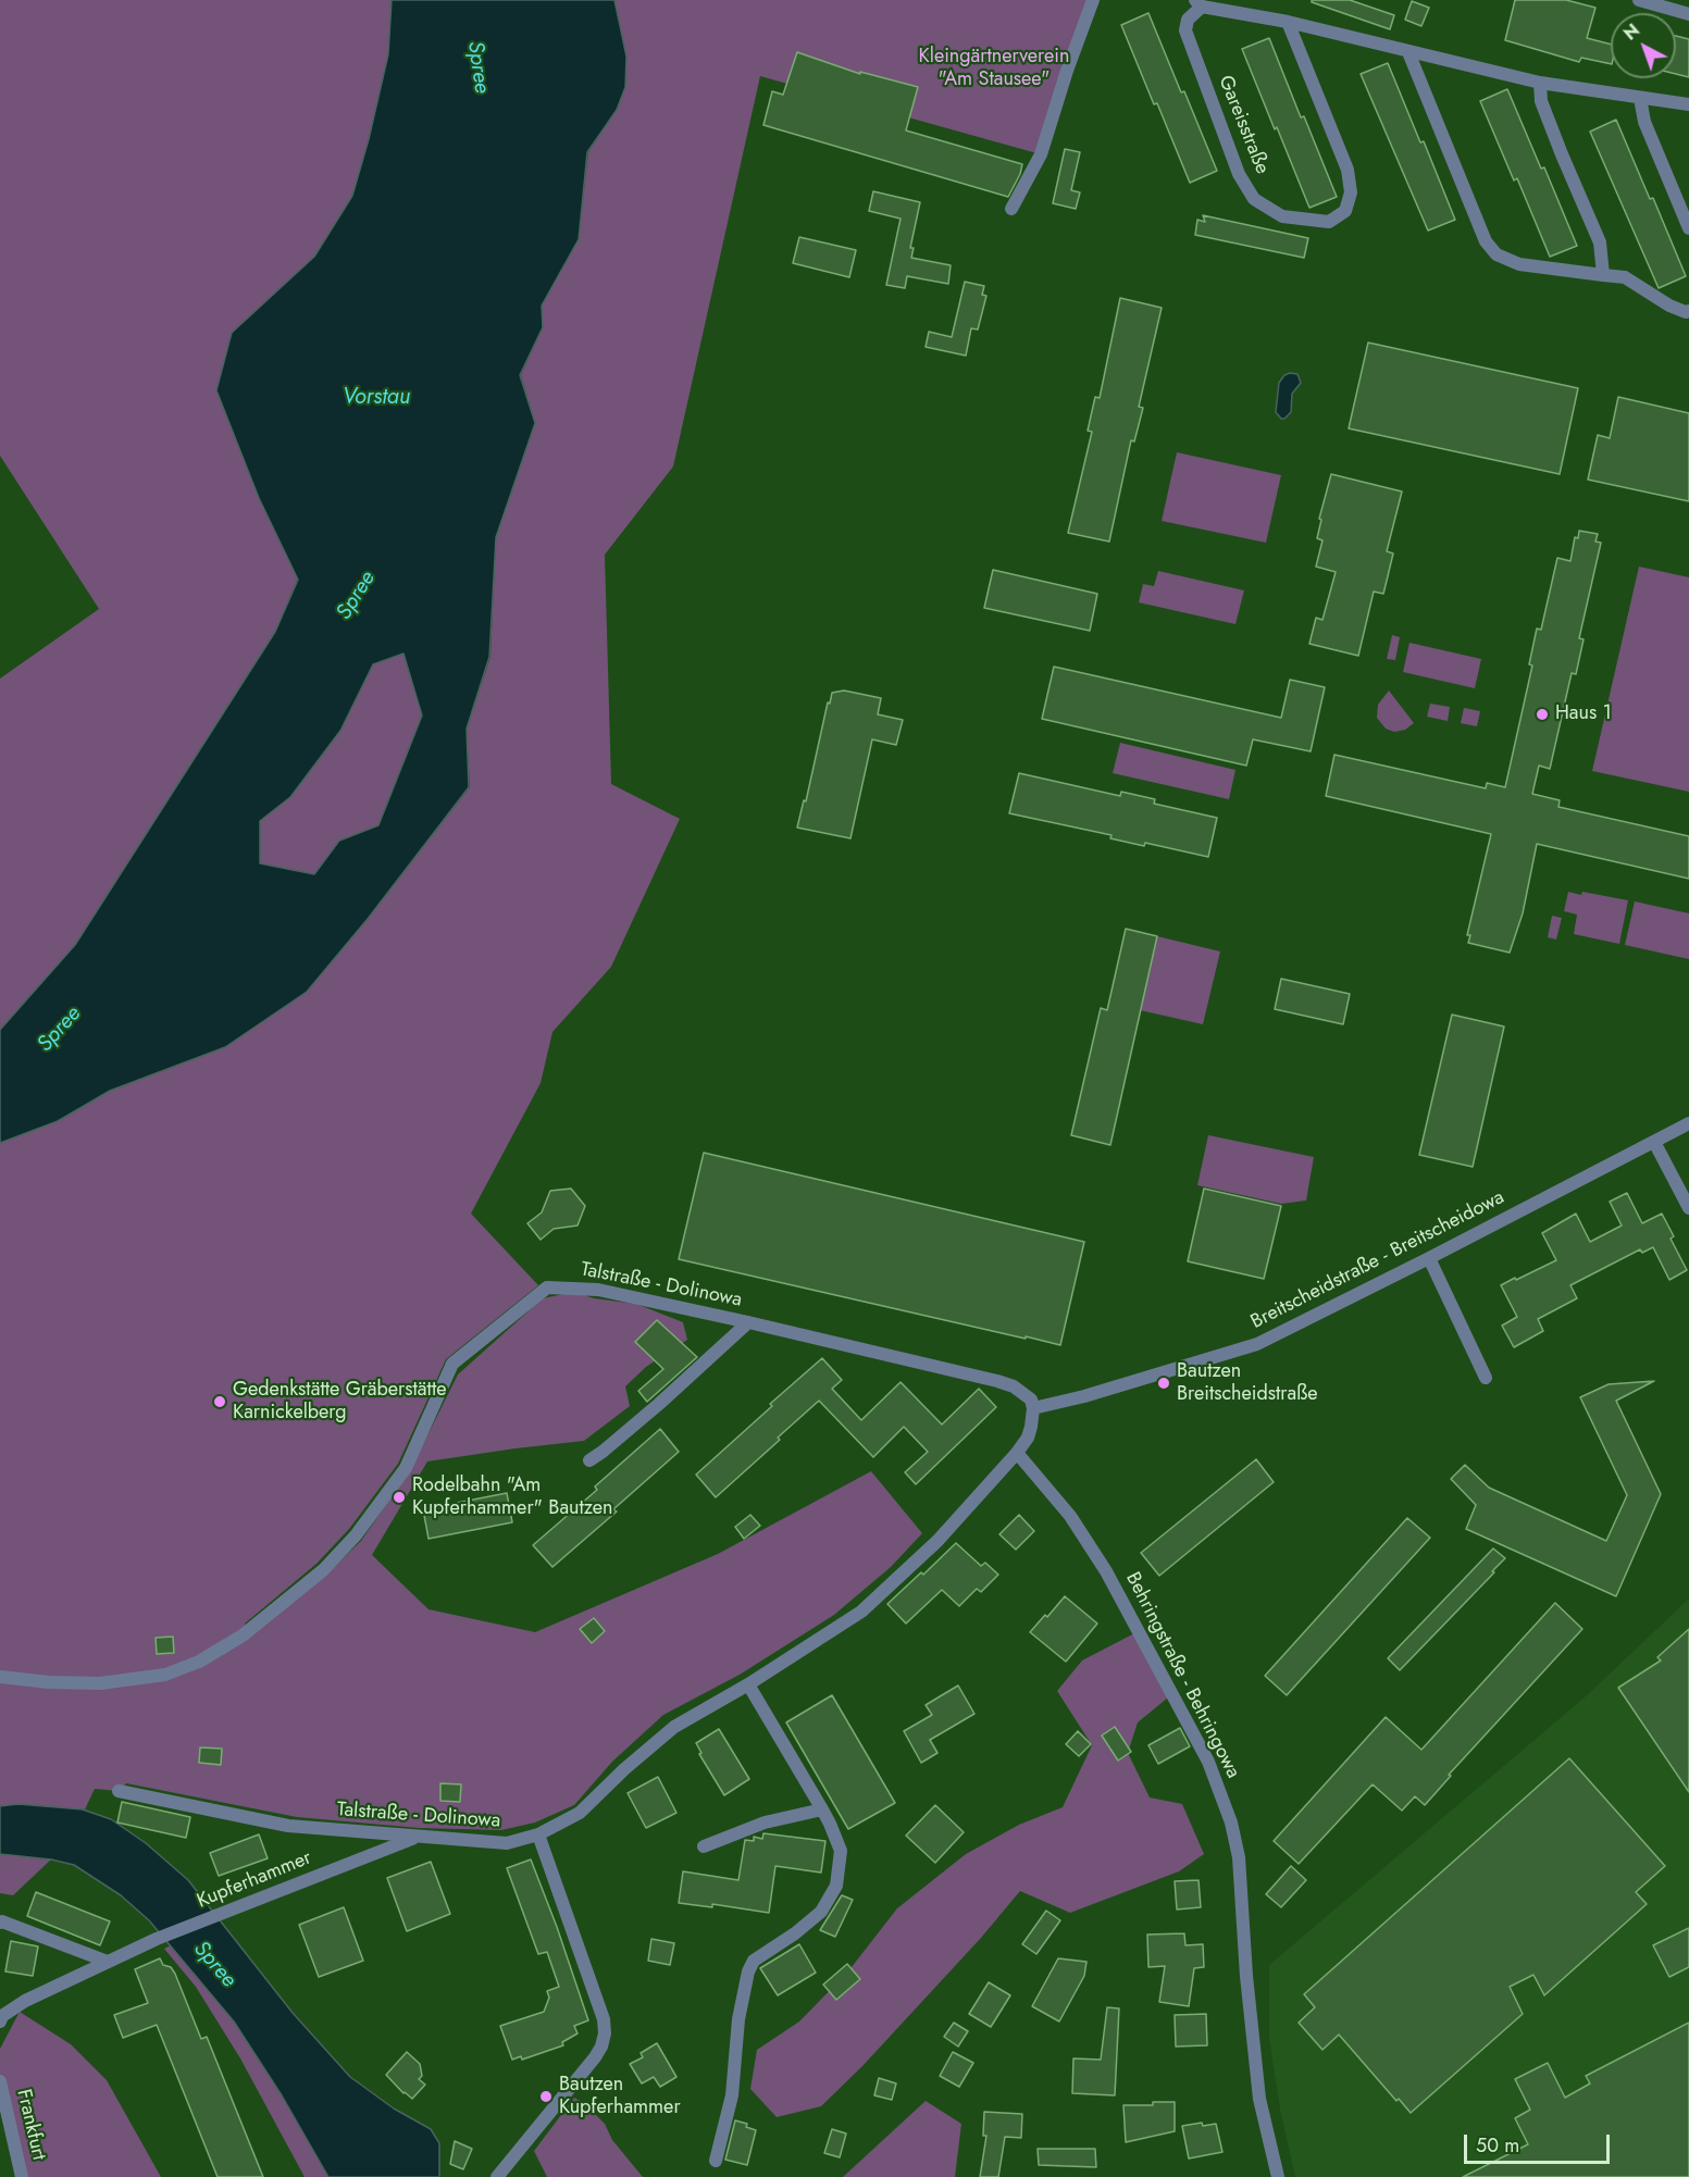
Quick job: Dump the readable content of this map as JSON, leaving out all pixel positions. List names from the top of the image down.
{
  "streets": {
    "street": [
      "Gareisstraße",
      "Breitscheidstraße - Breitscheidowa",
      "Talstraße - Dolinowa",
      "Behringstraße - Behringowa",
      "Kupferhammer",
      "Frankfurt"
    ]
  },
  "crossings": [
    ["Breitscheidstraße - Breitscheidowa", "Talstraße - Dolinowa"],
    ["Talstraße - Dolinowa", "Behringstraße - Behringowa"],
    ["Talstraße - Dolinowa", "Kupferhammer"]
  ],
  "water": ["Spree", "Vorstau"],
  "parks": ["Kleingärtnerverein \"Am Stausee\""],
  "places": [
    "Haus 1",
    "Bautzen Breitscheidstraße",
    "Gedenkstätte Gräberstätte Karnickelberg",
    "Rodelbahn \"Am Kupferhammer\" Bautzen",
    "Bautzen Kupferhammer"
  ],
  "scale_bar": "50 m",
  "north": "top left"
}
